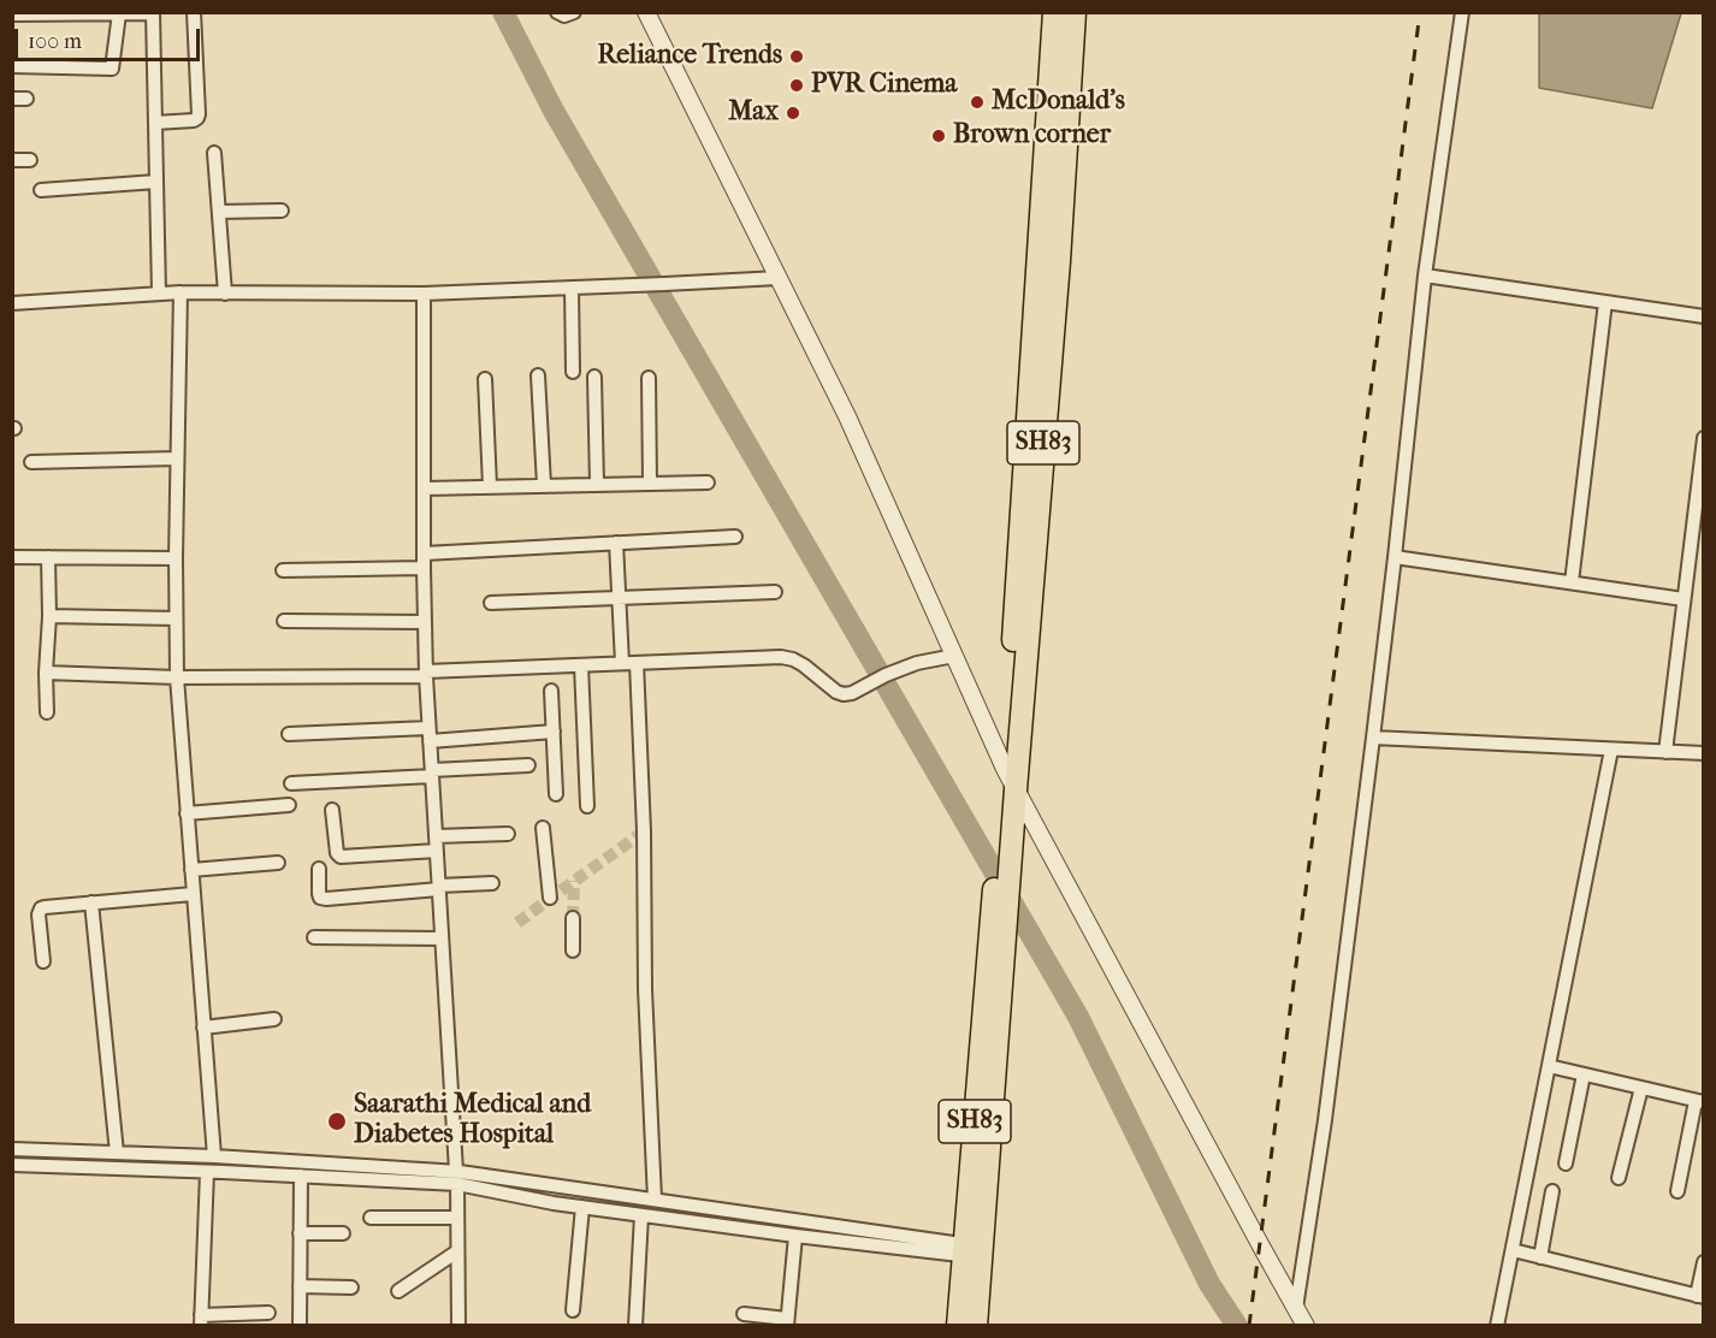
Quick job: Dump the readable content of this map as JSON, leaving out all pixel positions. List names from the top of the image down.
{
  "streets": {
    "main road": ["SH83"]
  },
  "places": [
    "Reliance Trends",
    "PVR Cinema",
    "McDonald's",
    "Max",
    "Brown corner",
    "Saarathi Medical and Diabetes Hospital"
  ],
  "scale_bar": "100 m"
}
